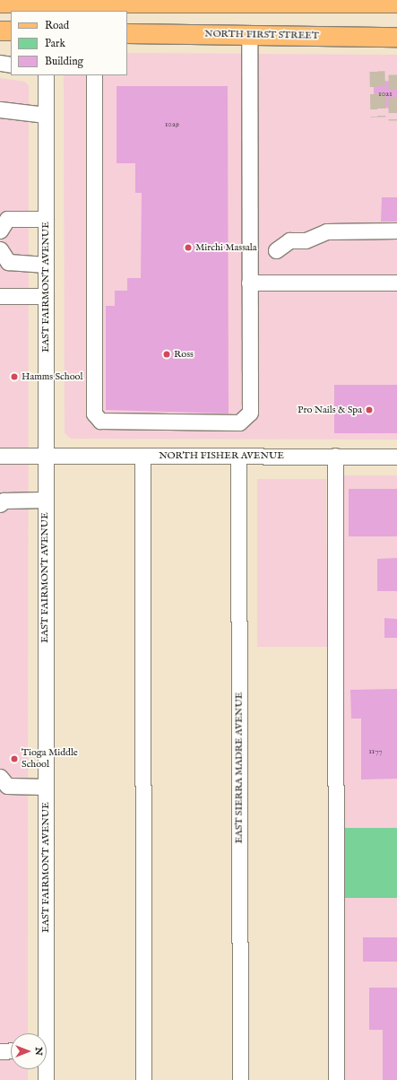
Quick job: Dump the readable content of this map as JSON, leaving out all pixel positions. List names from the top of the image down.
{
  "streets": {
    "main road": ["NORTH FIRST STREET"],
    "street": ["EAST FAIRMONT AVENUE", "NORTH FISHER AVENUE", "EAST SIERRA MADRE AVENUE"]
  },
  "crossings": [
    ["EAST FAIRMONT AVENUE", "NORTH FISHER AVENUE"],
    ["NORTH FISHER AVENUE", "EAST SIERRA MADRE AVENUE"]
  ],
  "places": [
    "Mirchi Massala",
    "Ross",
    "Hamms School",
    "Pro Nails & Spa",
    "Tioga Middle School"
  ],
  "house_numbers": ["1021", "1029", "1177"],
  "legend": ["Road", "Park", "Building"],
  "north": "right"
}
